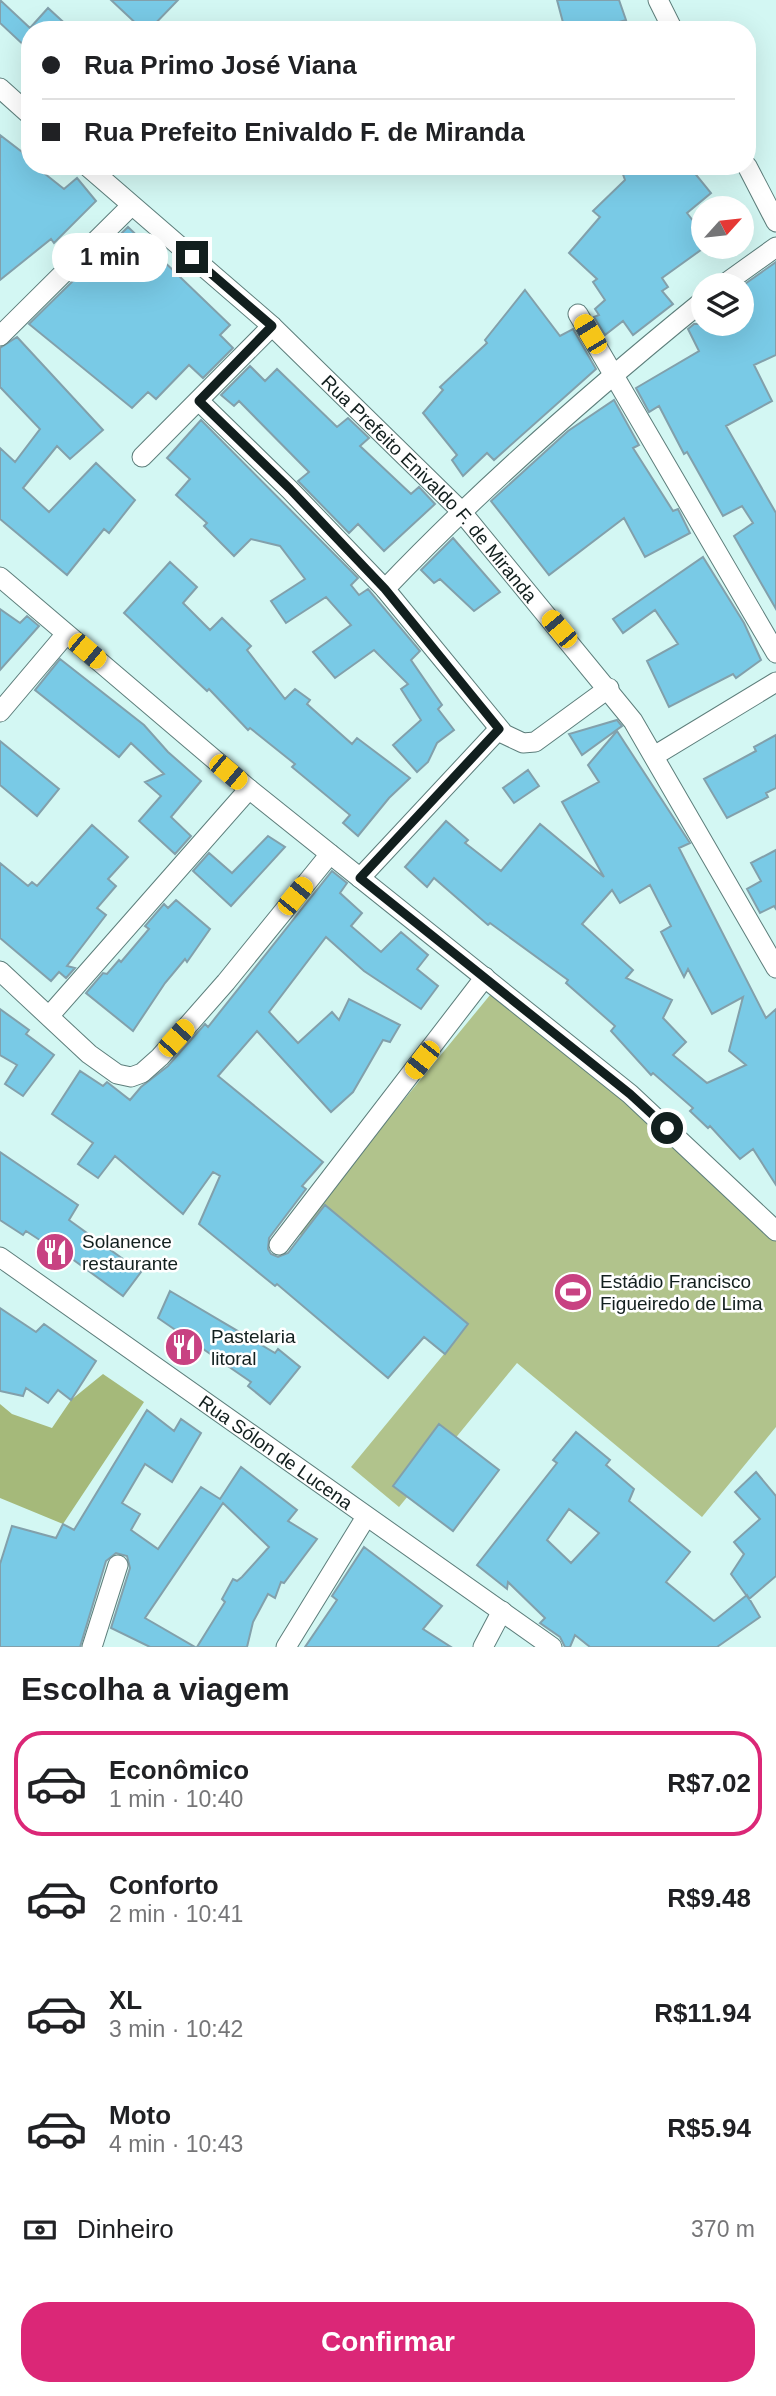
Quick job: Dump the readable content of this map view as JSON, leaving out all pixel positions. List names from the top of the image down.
{
  "streets": {
    "street": ["Rua Prefeito Enivaldo F. de Miranda", "Rua Sólon de Lucena"]
  },
  "places": {
    "restaurant": ["Solanence restaurante", "Pastelaria litoral"],
    "sports": ["Estádio Francisco Figueiredo de Lima"]
  },
  "north": "top right",
  "page": {
    "banner": ["Rua Primo José Viana", "Rua Prefeito Enivaldo F. de Miranda"],
    "bubble": "1 min",
    "heading": "Escolha a viagem",
    "list": [
      {
        "name": "Econômico",
        "note": "1 min · 10:40",
        "value": "R$7.02"
      },
      {
        "name": "Conforto",
        "note": "2 min · 10:41",
        "value": "R$9.48"
      },
      {
        "name": "XL",
        "note": "3 min · 10:42",
        "value": "R$11.94"
      },
      {
        "name": "Moto",
        "note": "4 min · 10:43",
        "value": "R$5.94"
      }
    ],
    "pay": ["Dinheiro", "370 m"],
    "buttons": "Confirmar"
  }
}
